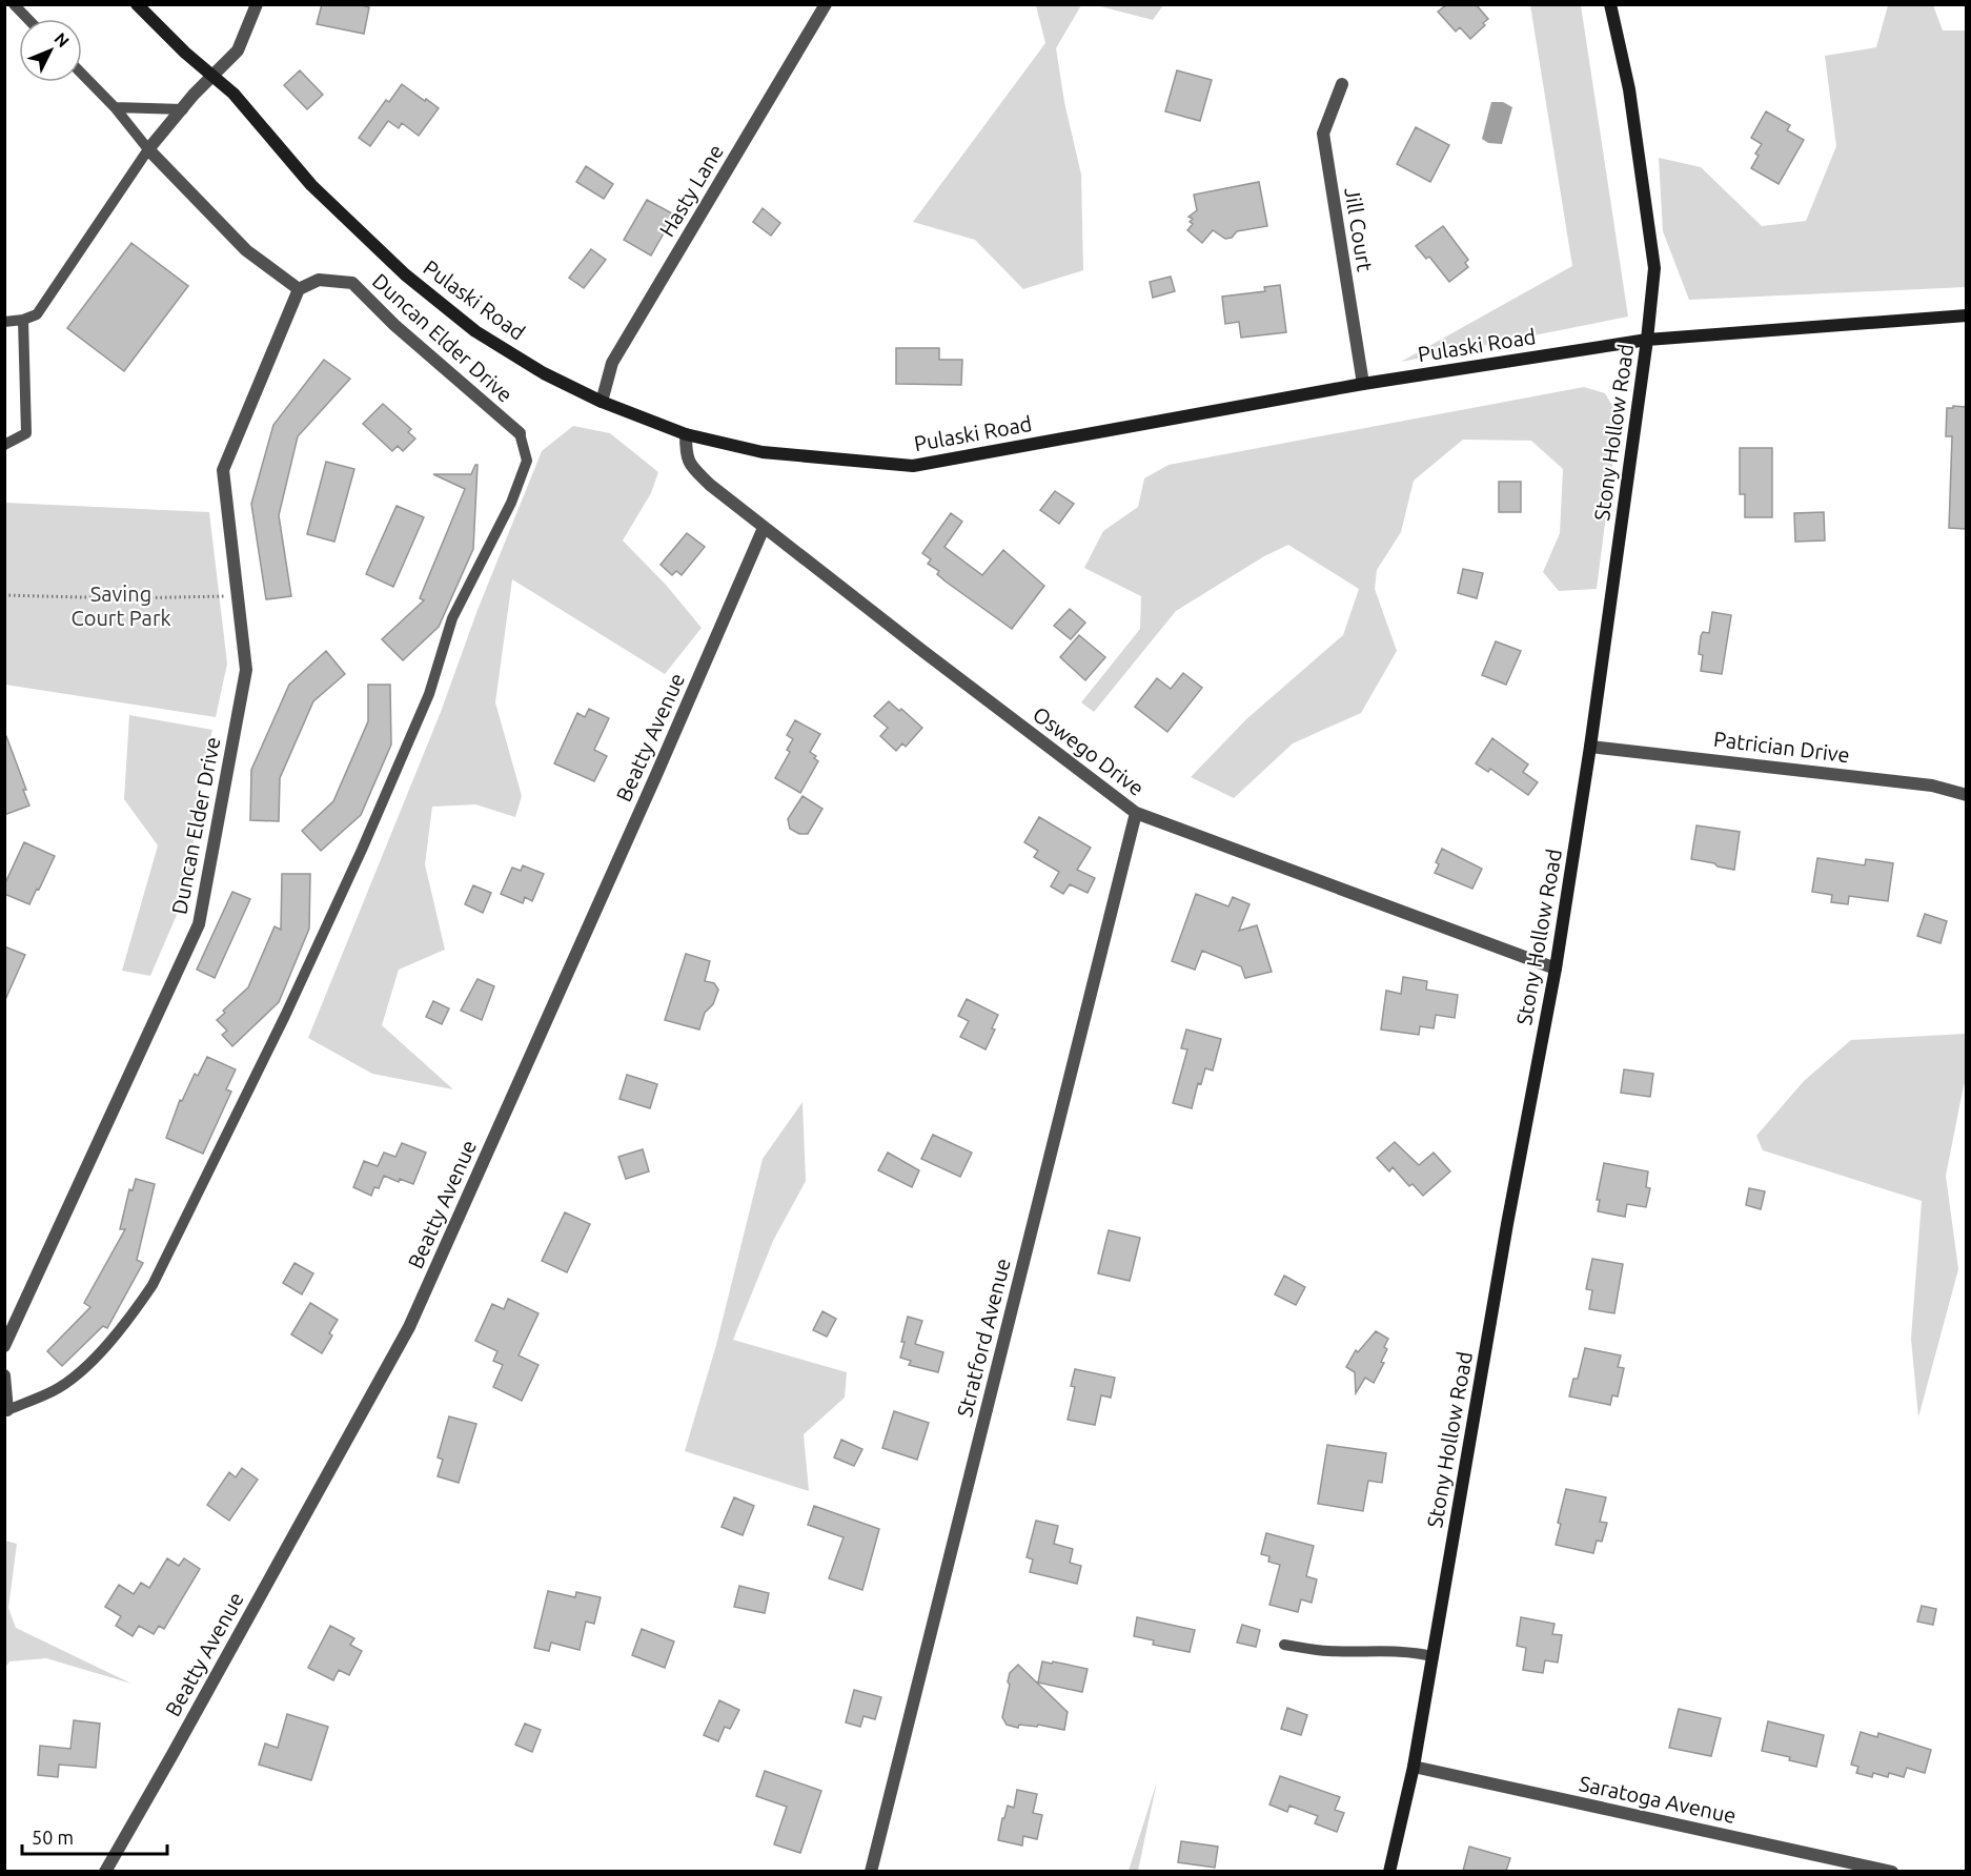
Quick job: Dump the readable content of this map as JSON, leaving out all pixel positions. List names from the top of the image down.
{
  "streets": {
    "main road": ["Pulaski Road", "Stony Hollow Road"],
    "street": [
      "Hasty Lane",
      "Jill Court",
      "Duncan Elder Drive",
      "Beatty Avenue",
      "Patrician Drive",
      "Oswego Drive",
      "Stratford Avenue",
      "Saratoga Avenue"
    ]
  },
  "crossings": [
    ["Hasty Lane", "Pulaski Road"],
    ["Jill Court", "Pulaski Road"],
    ["Pulaski Road", "Stony Hollow Road"],
    ["Pulaski Road", "Oswego Drive"],
    ["Stony Hollow Road", "Patrician Drive"],
    ["Stony Hollow Road", "Oswego Drive"],
    ["Stony Hollow Road", "Saratoga Avenue"],
    ["Beatty Avenue", "Oswego Drive"],
    ["Oswego Drive", "Stratford Avenue"]
  ],
  "parks": ["Saving Court Park"],
  "scale_bar": "50 m",
  "north": "top right"
}
